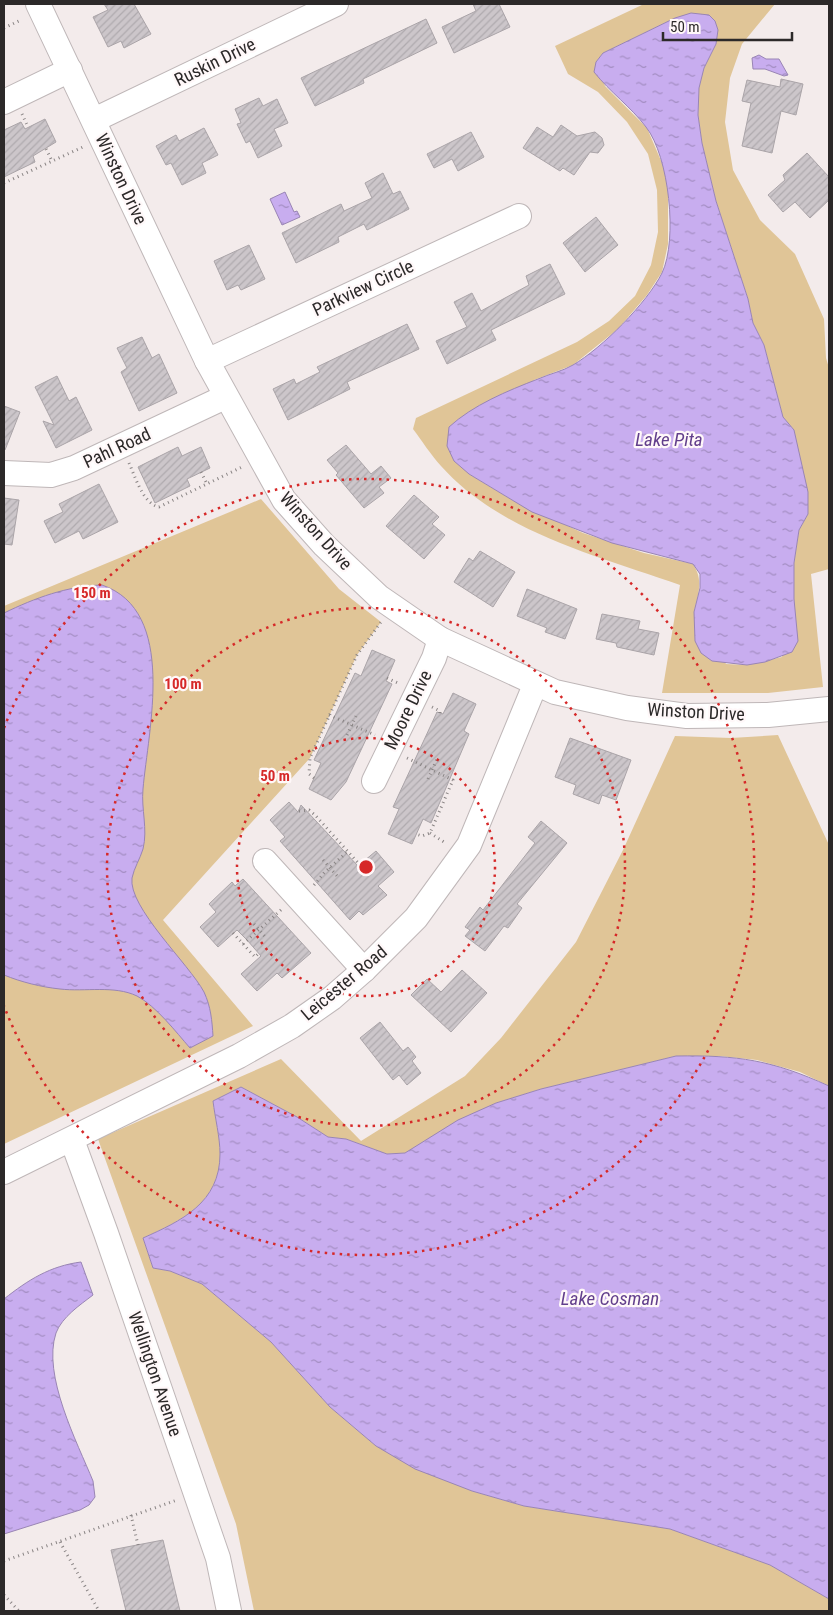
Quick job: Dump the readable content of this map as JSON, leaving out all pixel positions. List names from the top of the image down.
{
  "streets": {
    "street": [
      "Ruskin Drive",
      "Winston Drive",
      "Parkview Circle",
      "Pahl Road",
      "Moore Drive",
      "Leicester Road",
      "Wellington Avenue"
    ]
  },
  "crossings": [
    ["Ruskin Drive", "Winston Drive"],
    ["Winston Drive", "Parkview Circle"],
    ["Winston Drive", "Pahl Road"],
    ["Winston Drive", "Moore Drive"],
    ["Winston Drive", "Leicester Road"],
    ["Leicester Road", "Wellington Avenue"]
  ],
  "water": ["Lake Pita", "Lake Cosman"],
  "scale_bar": "50 m",
  "rings": ["150 m", "100 m", "50 m"]
}
